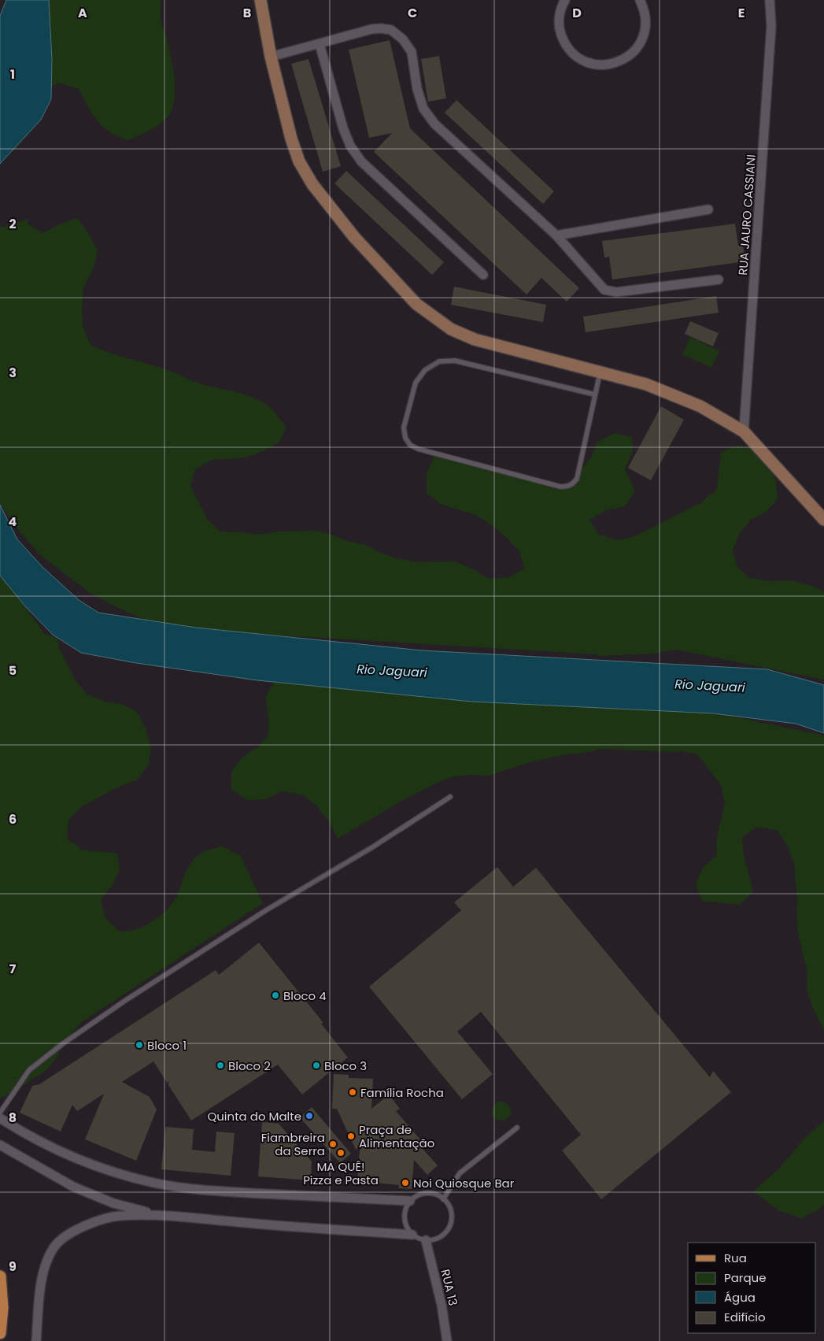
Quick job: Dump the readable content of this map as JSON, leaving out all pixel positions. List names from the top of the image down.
{
  "streets": {
    "street": ["RUA JAURO CASSIANI", "RUA 13"]
  },
  "water": ["Rio Jaguari"],
  "places": [
    "Bloco 4",
    "Bloco 1",
    "Bloco 2",
    "Bloco 3",
    "Família Rocha",
    "Quinta do Malte",
    "Praça de Alimentação",
    "Fiambreira da Serra",
    "MA QUÊ! Pizza e Pasta",
    "Noi Quiosque Bar"
  ],
  "legend": [
    "Rua",
    "Parque",
    "Água",
    "Edifício"
  ],
  "grid": {
    "columns": [
      "A",
      "B",
      "C",
      "D",
      "E"
    ],
    "rows": [
      "1",
      "2",
      "3",
      "4",
      "5",
      "6",
      "7",
      "8",
      "9"
    ]
  }
}
